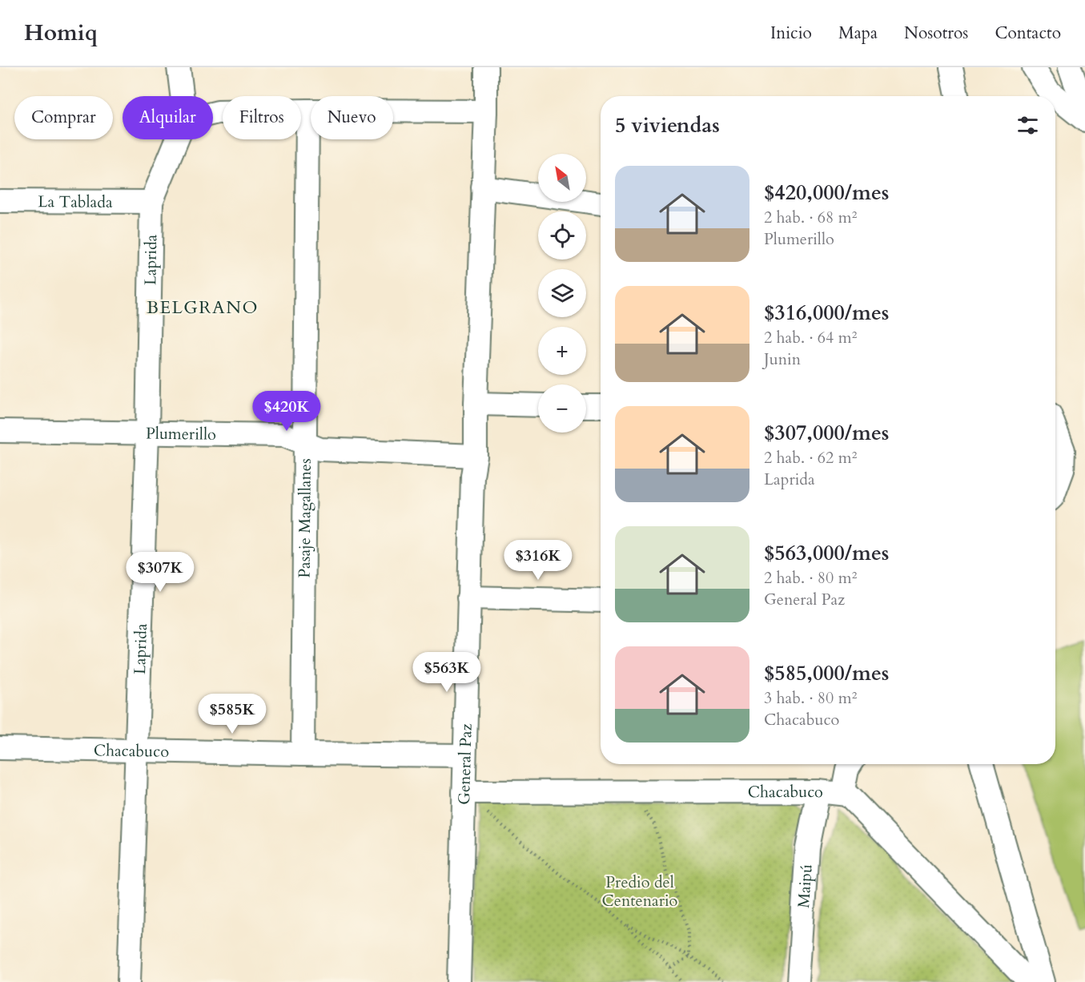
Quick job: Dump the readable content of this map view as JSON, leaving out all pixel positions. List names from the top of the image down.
{
  "streets": {
    "street": [
      "La Tablada",
      "Laprida",
      "Plumerillo",
      "Pasaje Magallanes",
      "Chacabuco",
      "General Paz",
      "Maipú"
    ]
  },
  "crossings": [
    ["La Tablada", "Laprida"],
    ["Laprida", "Plumerillo"],
    ["Laprida", "Chacabuco"],
    ["Plumerillo", "Pasaje Magallanes"],
    ["Plumerillo", "General Paz"],
    ["Pasaje Magallanes", "Chacabuco"],
    ["Chacabuco", "General Paz"],
    ["Chacabuco", "Maipú"]
  ],
  "districts": ["BELGRANO"],
  "parks": ["Predio del Centenario"],
  "north": "top left",
  "page": {
    "header": "Homiq",
    "nav": [
      "Inicio",
      "Mapa",
      "Nosotros",
      "Contacto"
    ],
    "chip": [
      "Comprar",
      "Alquilar",
      "Filtros",
      "Nuevo"
    ],
    "heading": "5 viviendas",
    "map_buttons": ["+", "−"],
    "list": [
      {
        "name": "$420,000/mes",
        "note": "2 hab. · 68 m² · Plumerillo"
      },
      {
        "name": "$316,000/mes",
        "note": "2 hab. · 64 m² · Junin"
      },
      {
        "name": "$307,000/mes",
        "note": "2 hab. · 62 m² · Laprida"
      },
      {
        "name": "$563,000/mes",
        "note": "2 hab. · 80 m² · General Paz"
      },
      {
        "name": "$585,000/mes",
        "note": "3 hab. · 80 m² · Chacabuco"
      }
    ],
    "price": [
      "$420K",
      "$316K",
      "$307K",
      "$563K",
      "$585K"
    ]
  }
}
